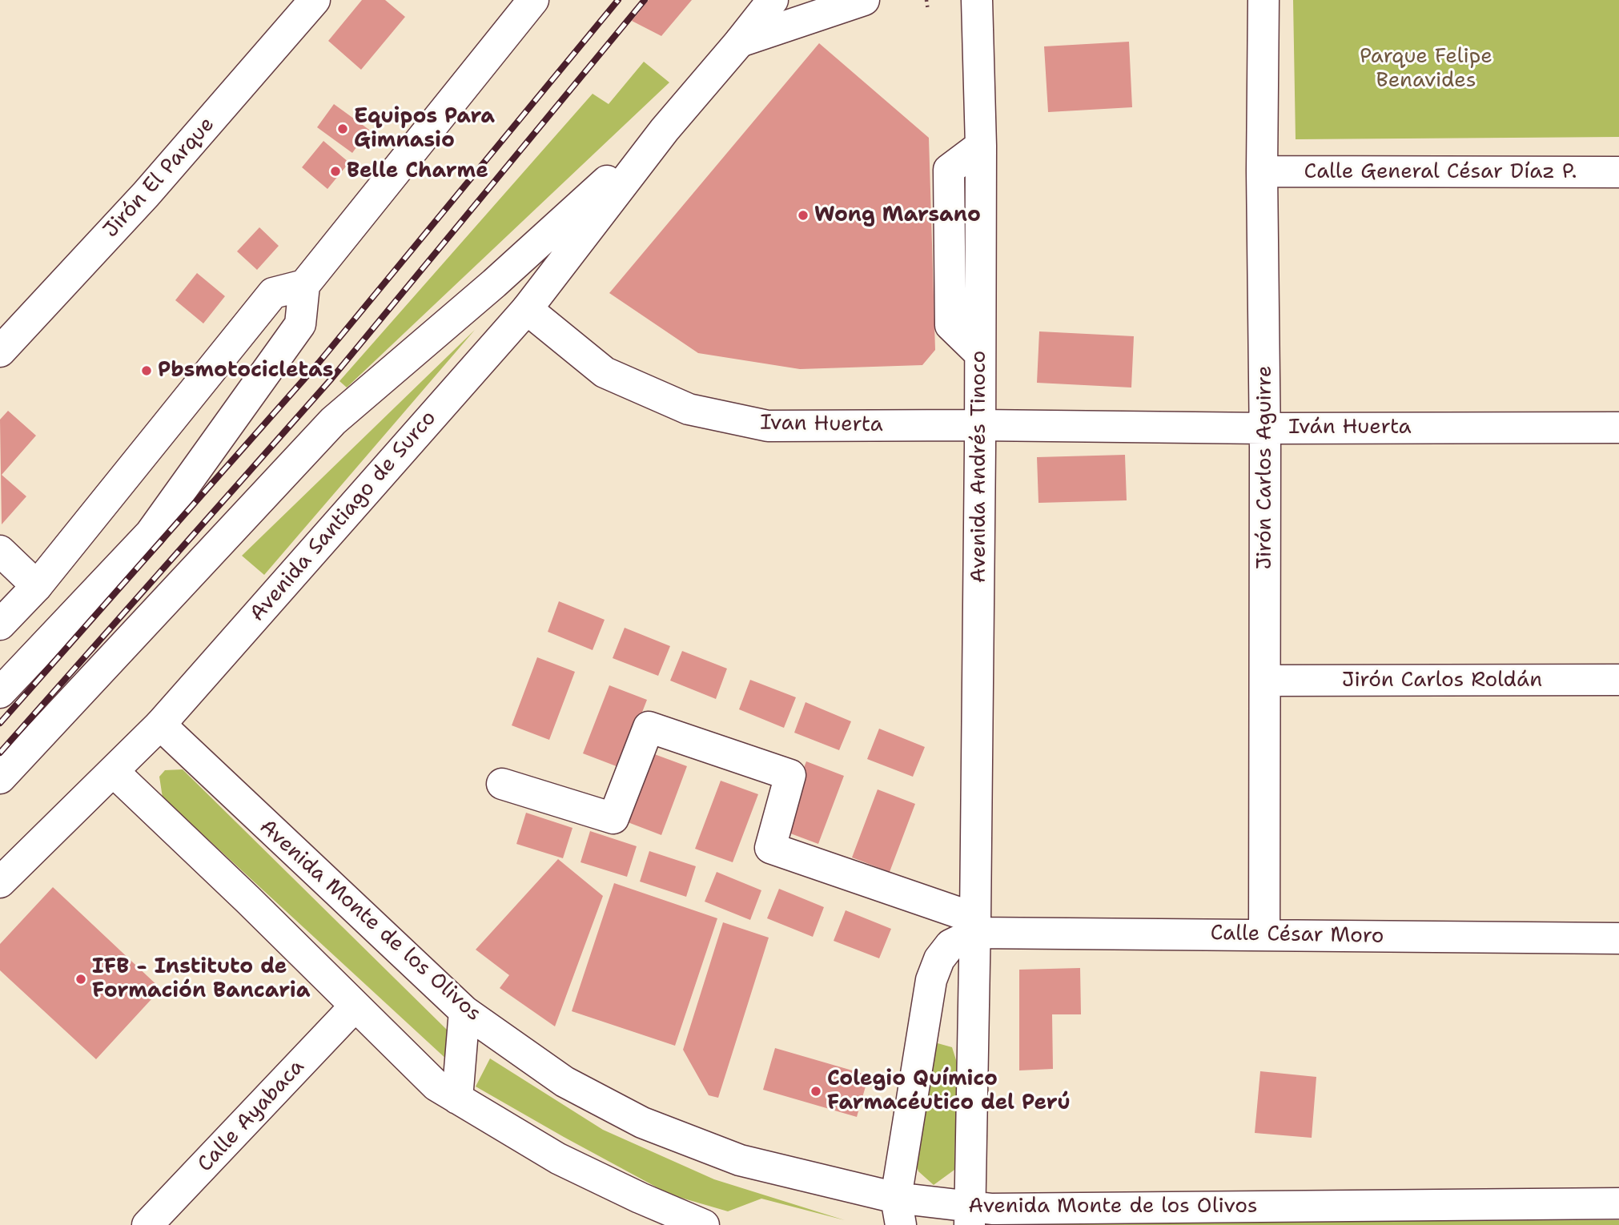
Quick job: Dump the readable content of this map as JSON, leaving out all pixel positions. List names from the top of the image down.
{
  "streets": {
    "street": [
      "Calle General César Díaz P.",
      "Jirón El Parque",
      "Ivan Huerta",
      "Iván Huerta",
      "Avenida Andrés Tinoco",
      "Jirón Carlos Aguirre",
      "Avenida Santiago de Surco",
      "Jirón Carlos Roldán",
      "Avenida Monte de los Olivos",
      "Calle César Moro",
      "Calle Ayabaca"
    ]
  },
  "crossings": [
    ["Calle General César Díaz P.", "Jirón Carlos Aguirre"],
    ["Ivan Huerta", "Iván Huerta"],
    ["Ivan Huerta", "Avenida Andrés Tinoco"],
    ["Ivan Huerta", "Avenida Santiago de Surco"],
    ["Iván Huerta", "Avenida Andrés Tinoco"],
    ["Iván Huerta", "Jirón Carlos Aguirre"],
    ["Avenida Andrés Tinoco", "Avenida Monte de los Olivos"],
    ["Avenida Andrés Tinoco", "Calle César Moro"],
    ["Jirón Carlos Aguirre", "Jirón Carlos Roldán"],
    ["Jirón Carlos Aguirre", "Calle César Moro"],
    ["Avenida Santiago de Surco", "Avenida Monte de los Olivos"]
  ],
  "parks": ["Parque Felipe Benavides"],
  "places": [
    "Equipos Para Gimnasio",
    "Belle Charme",
    "Wong Marsano",
    "Pbsmotocicletas",
    "IFB - Instituto de Formación Bancaria",
    "Colegio Químico Farmacéutico del Perú"
  ]
}
